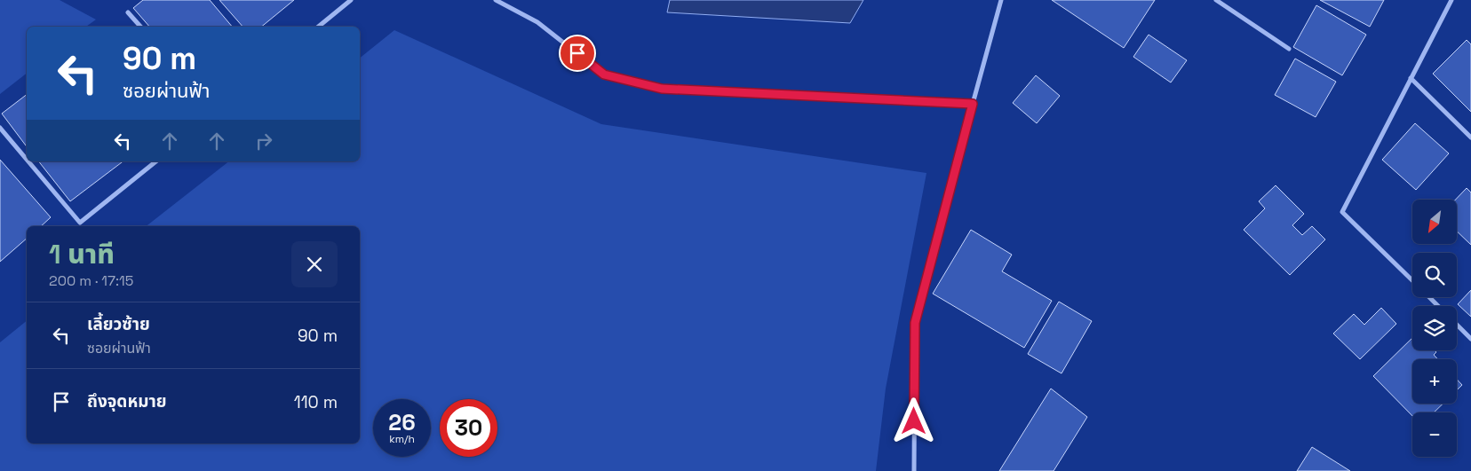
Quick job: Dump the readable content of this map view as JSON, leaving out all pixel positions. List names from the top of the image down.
{
  "north": "bottom left",
  "page": {
    "turn": ["90 m", "ซอยผ่านฟ้า"],
    "map_buttons": ["+", "−"],
    "heading": ["1 นาที", "200 m · 17:15"],
    "list": [
      {
        "name": "เลี้ยวซ้าย",
        "note": "ซอยผ่านฟ้า",
        "value": "90 m"
      },
      {
        "name": "ถึงจุดหมาย",
        "value": "110 m"
      }
    ],
    "speed": "26 km/h",
    "limit": "30"
  }
}
